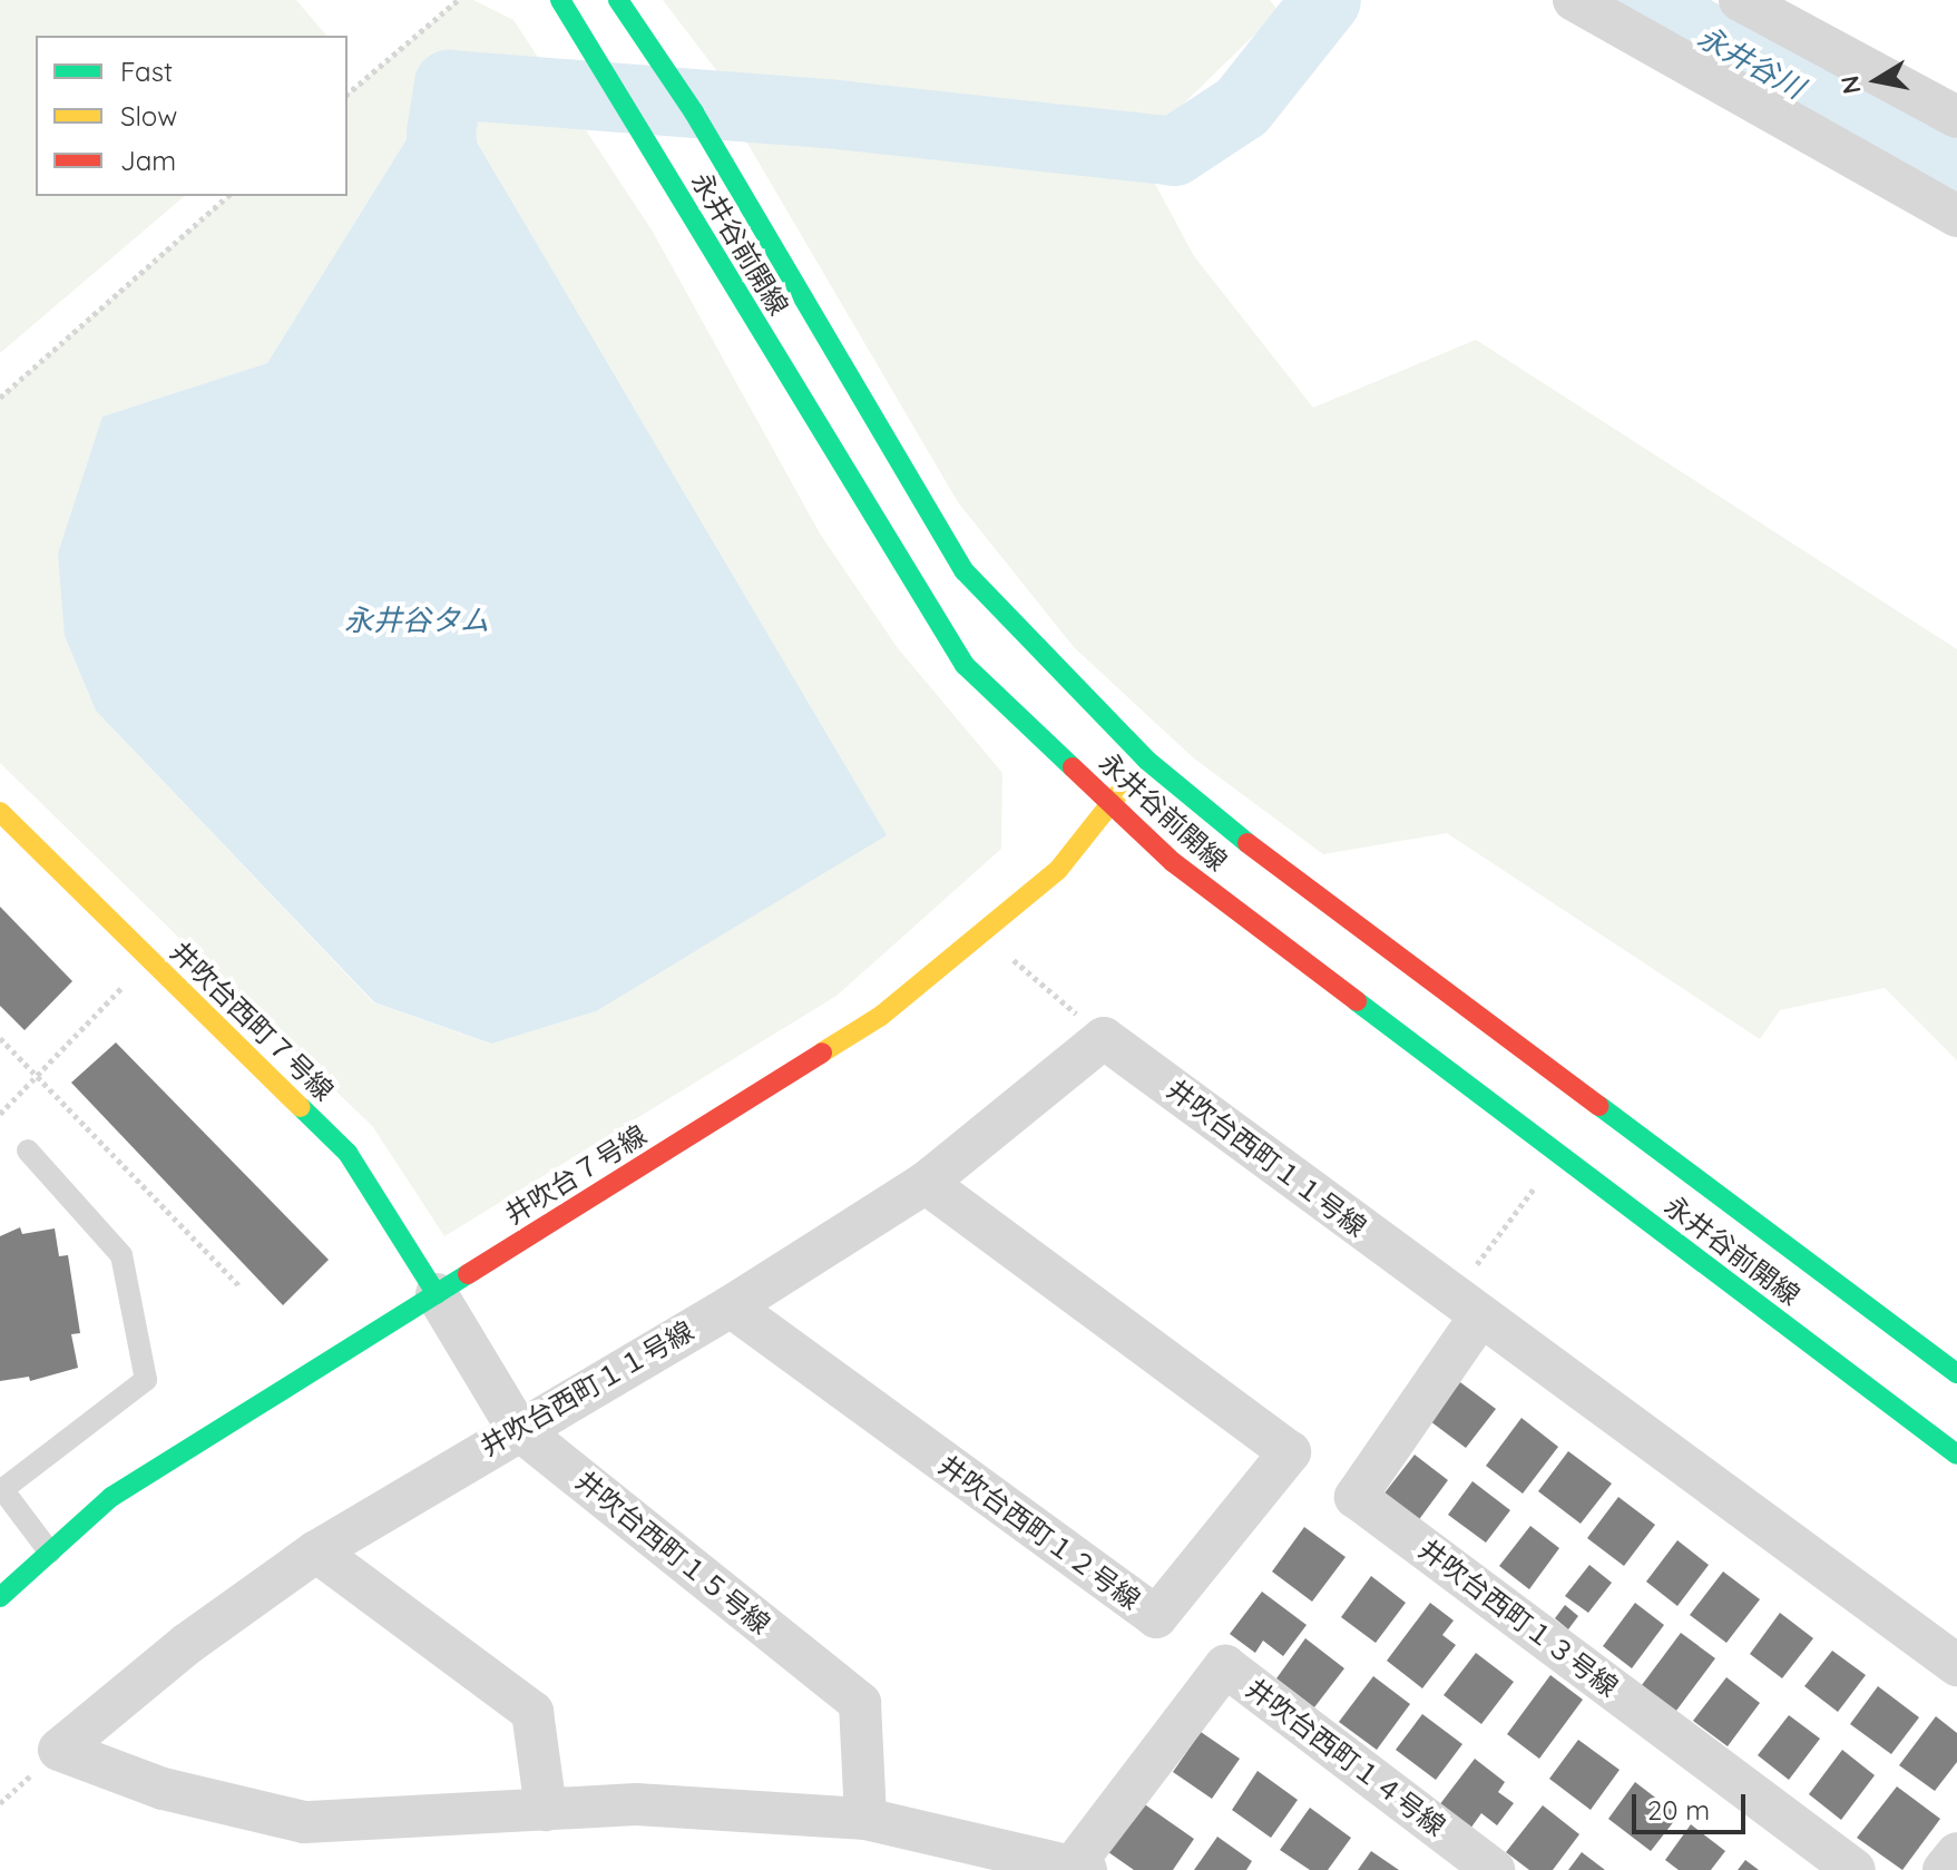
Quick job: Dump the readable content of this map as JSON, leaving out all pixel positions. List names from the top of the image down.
{
  "streets": {
    "street": [
      "永井谷前開線",
      "井吹台西町７号線",
      "井吹台西町１１号線",
      "井吹台７号線",
      "井吹台西町１２号線",
      "井吹台西町１５号線",
      "井吹台西町１３号線",
      "井吹台西町１４号線"
    ]
  },
  "crossings": [
    ["永井谷前開線", "井吹台７号線"],
    ["井吹台西町７号線", "井吹台７号線"],
    ["井吹台西町７号線", "井吹台西町１５号線"],
    ["井吹台西町１１号線", "井吹台西町１２号線"],
    ["井吹台西町１１号線", "井吹台西町１５号線"],
    ["井吹台西町１１号線", "井吹台西町１３号線"],
    ["井吹台西町１１号線", "井吹台西町１４号線"],
    ["井吹台７号線", "井吹台西町１５号線"]
  ],
  "water": ["永井谷川", "永井谷タム"],
  "legend": ["Fast", "Slow", "Jam"],
  "scale_bar": "20 m",
  "north": "left"
}
